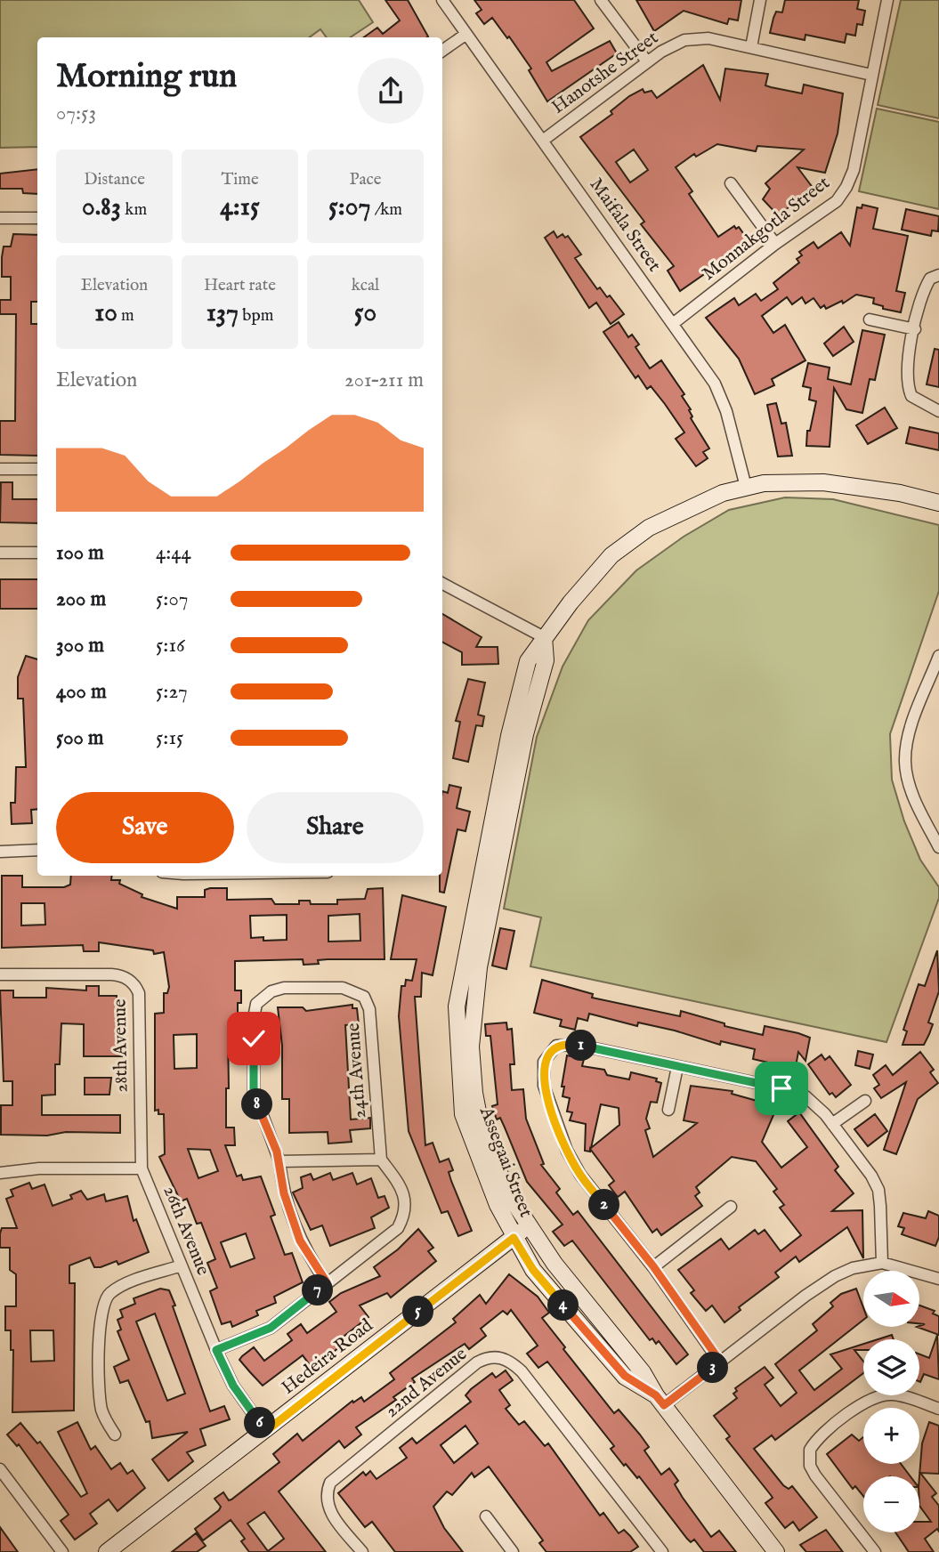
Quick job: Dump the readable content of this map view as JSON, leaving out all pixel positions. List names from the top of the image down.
{
  "streets": {
    "street": [
      "Hanotshe Street",
      "Maifala Street",
      "Monnakgotla Street",
      "28th Avenue",
      "24th Avenue",
      "Assegaai Street",
      "26th Avenue",
      "Hedeira Road",
      "22nd Avenue"
    ]
  },
  "crossings": [
    ["Hanotshe Street", "Maifala Street"],
    ["Hanotshe Street", "Monnakgotla Street"],
    ["Maifala Street", "Monnakgotla Street"],
    ["Maifala Street", "Assegaai Street"],
    ["28th Avenue", "26th Avenue"],
    ["Assegaai Street", "Hedeira Road"],
    ["26th Avenue", "Hedeira Road"]
  ],
  "north": "right",
  "page": {
    "heading": ["Morning run", "07:53"],
    "stats": [
      ["Distance", "0.83 km"],
      ["Time", "4:15"],
      ["Pace", "5:07 /km"],
      ["Elevation", "10 m"],
      ["Heart rate", "137 bpm"],
      ["kcal", "50"]
    ],
    "chart": ["Elevation", "201–211 m"],
    "list": [
      {
        "name": "100 m",
        "note": "4:44"
      },
      {
        "name": "200 m",
        "note": "5:07"
      },
      {
        "name": "300 m",
        "note": "5:16"
      },
      {
        "name": "400 m",
        "note": "5:27"
      },
      {
        "name": "500 m",
        "note": "5:15"
      }
    ],
    "buttons": ["Save", "Share"],
    "pins": [
      "1",
      "8",
      "2",
      "7",
      "4",
      "5",
      "3",
      "6"
    ],
    "map_buttons": ["+", "−"]
  }
}
